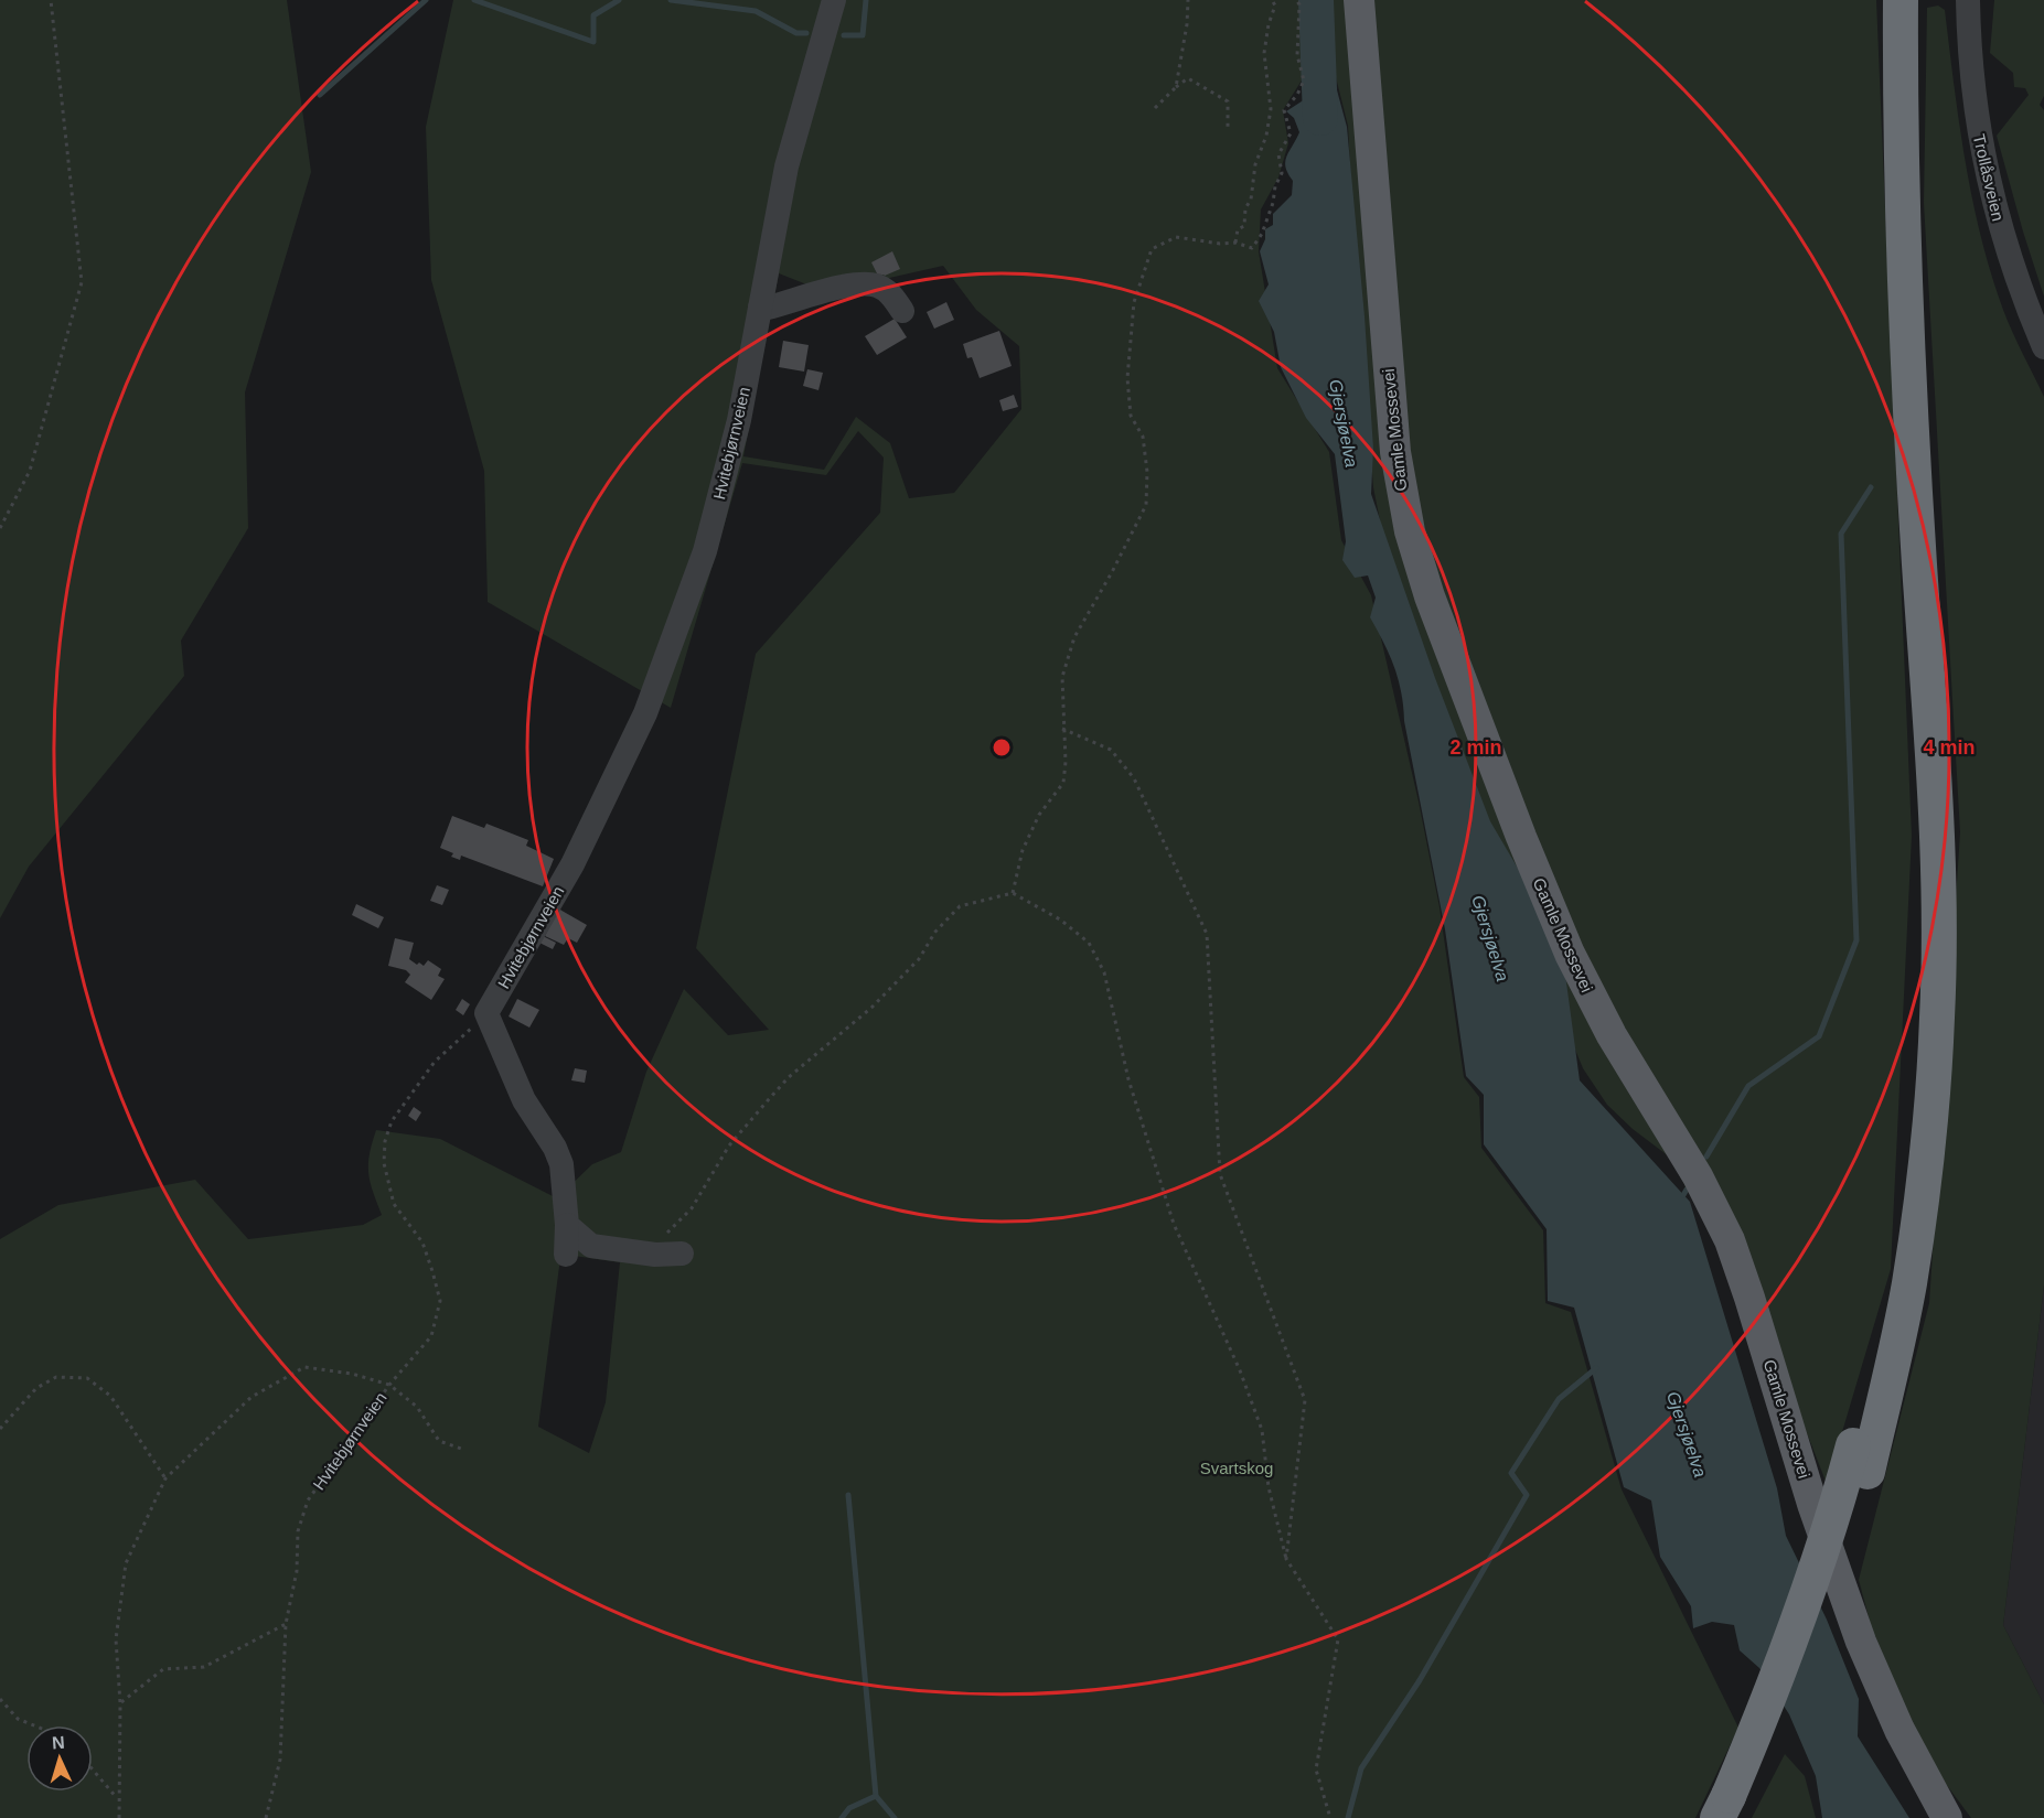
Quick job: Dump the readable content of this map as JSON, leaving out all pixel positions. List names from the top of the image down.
{
  "streets": {
    "main road": ["Gamle Mossevei"],
    "street": ["Trollåsveien", "Hvitebjørnveien"]
  },
  "water": ["Gjersjøelva"],
  "parks": ["Svartskog"],
  "north": "top",
  "rings": ["2 min", "4 min"]
}
